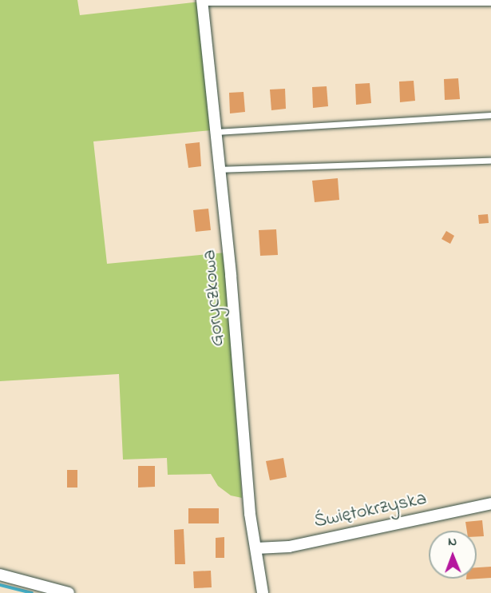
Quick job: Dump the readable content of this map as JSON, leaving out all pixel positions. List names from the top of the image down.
{
  "streets": {
    "street": ["Goryczkowa", "Świętokrzyska"]
  },
  "crossings": [
    ["Goryczkowa", "Świętokrzyska"]
  ],
  "north": "top"
}
